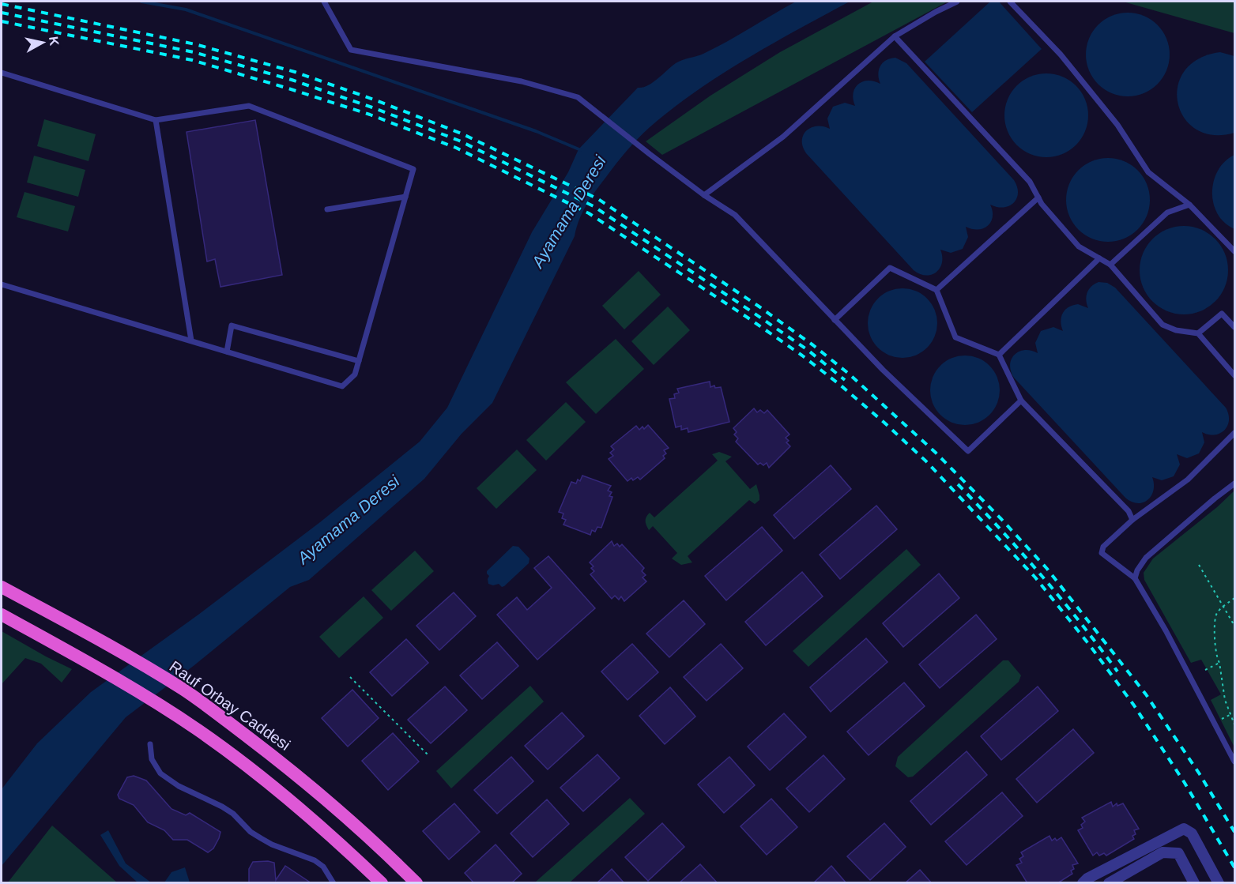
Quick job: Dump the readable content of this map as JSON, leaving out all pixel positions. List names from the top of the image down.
{
  "streets": {
    "highway": ["Rauf Orbay Caddesi"]
  },
  "water": ["Ayamama Deresi"],
  "north": "right"
}
